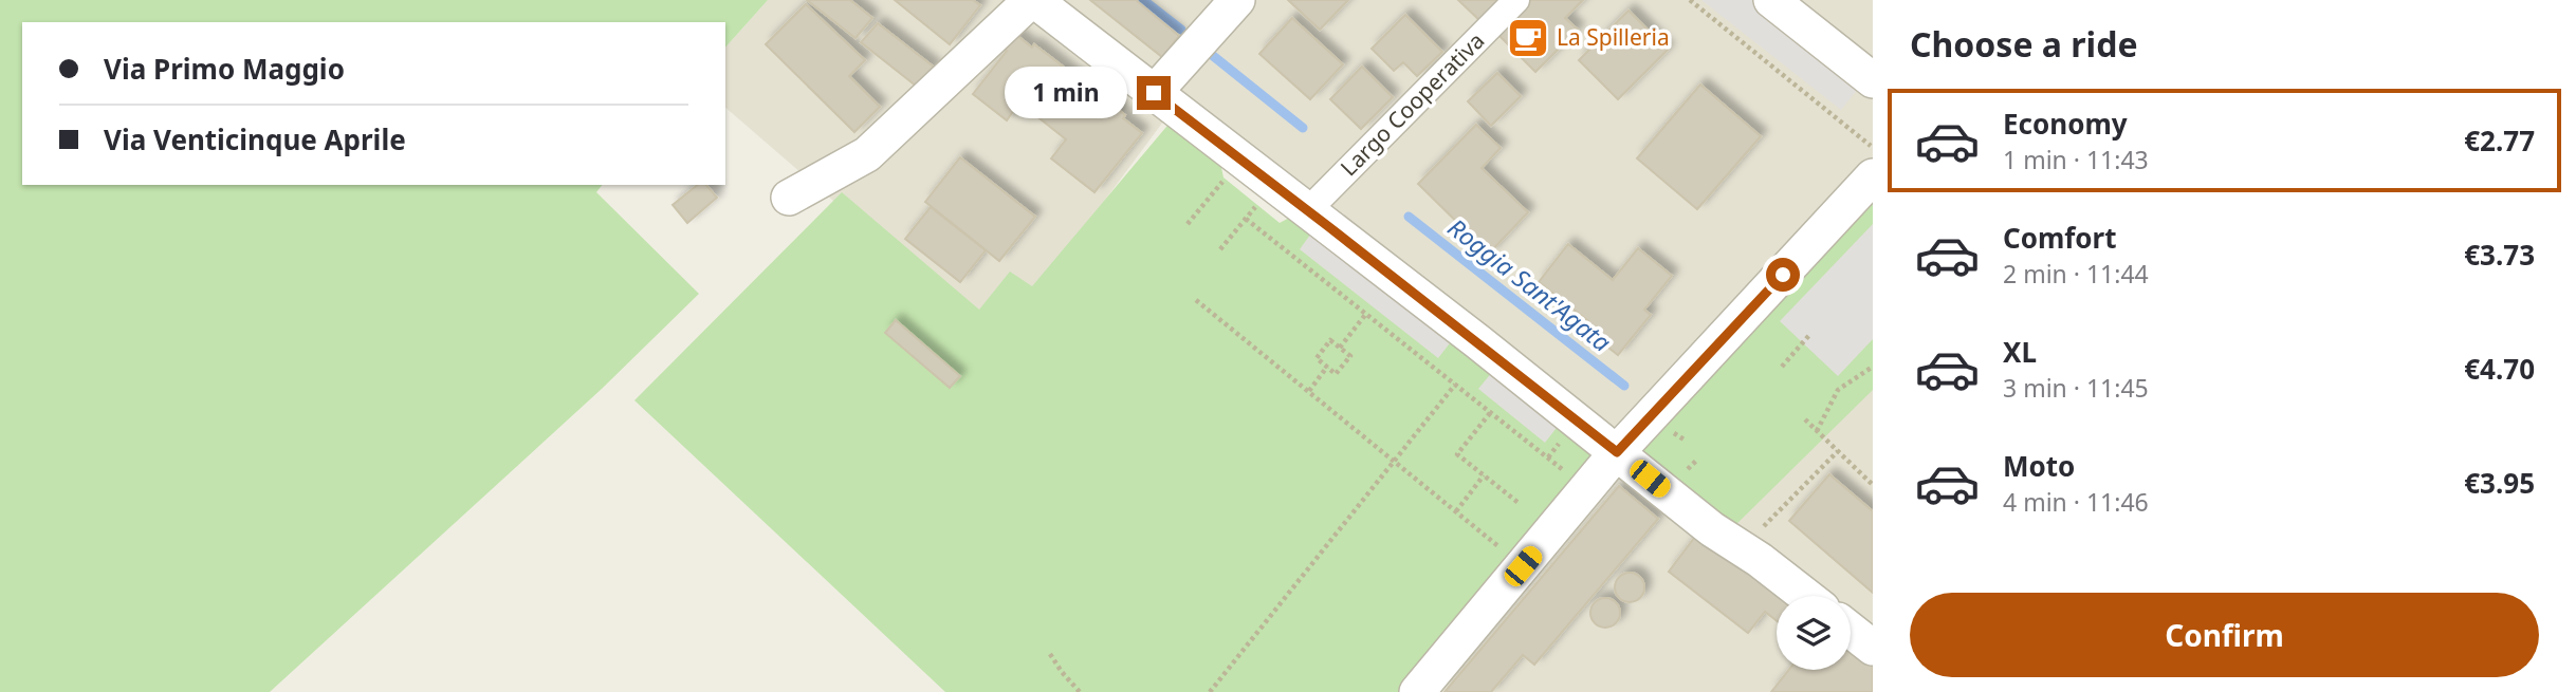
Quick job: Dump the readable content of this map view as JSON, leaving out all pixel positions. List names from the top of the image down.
{
  "streets": {
    "street": ["Largo Cooperativa"]
  },
  "water": ["Roggia Sant'Agata"],
  "places": {
    "cafe": ["La Spilleria"]
  },
  "page": {
    "heading": "Choose a ride",
    "banner": ["Via Primo Maggio", "Via Venticinque Aprile"],
    "bubble": "1 min",
    "list": [
      {
        "name": "Economy",
        "note": "1 min · 11:43",
        "value": "€2.77"
      },
      {
        "name": "Comfort",
        "note": "2 min · 11:44",
        "value": "€3.73"
      },
      {
        "name": "XL",
        "note": "3 min · 11:45",
        "value": "€4.70"
      },
      {
        "name": "Moto",
        "note": "4 min · 11:46",
        "value": "€3.95"
      }
    ],
    "buttons": "Confirm"
  }
}
